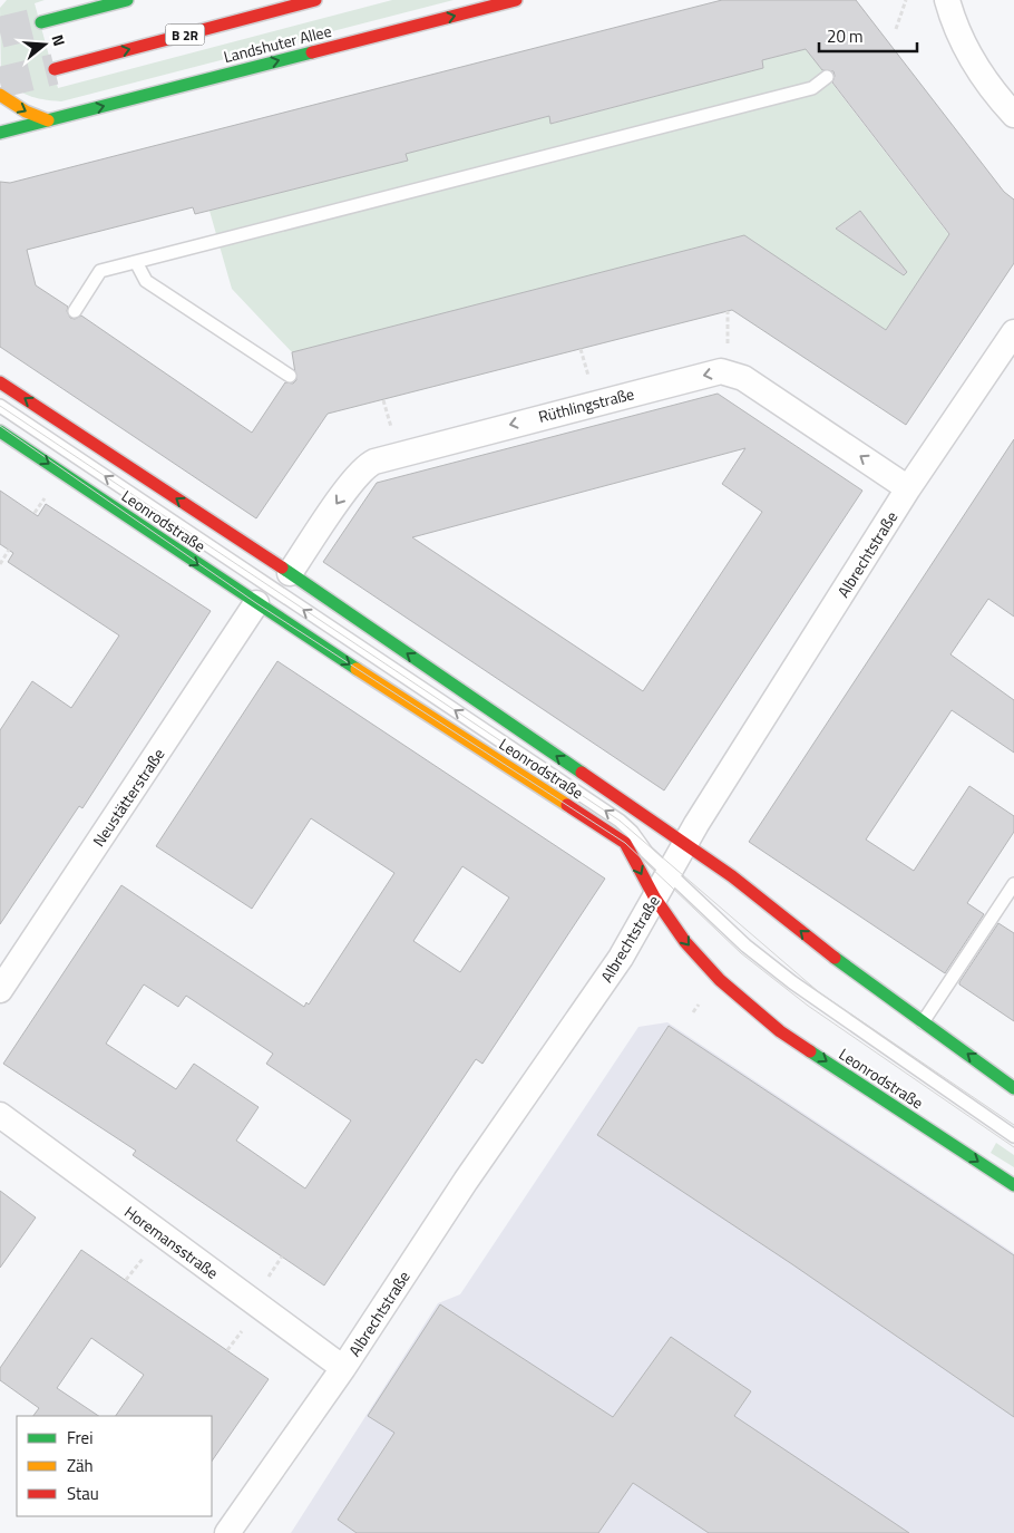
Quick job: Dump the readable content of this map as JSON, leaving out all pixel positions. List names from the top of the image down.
{
  "streets": {
    "main road": ["B 2R", "Landshuter Allee", "Leonrodstraße"],
    "street": [
      "Rüthlingstraße",
      "Albrechtstraße",
      "Neustätterstraße",
      "Horemansstraße"
    ]
  },
  "crossings": [
    ["Rüthlingstraße", "Leonrodstraße"],
    ["Rüthlingstraße", "Albrechtstraße"],
    ["Leonrodstraße", "Albrechtstraße"],
    ["Leonrodstraße", "Neustätterstraße"],
    ["Albrechtstraße", "Horemansstraße"]
  ],
  "one_way": ["Landshuter Allee", "Rüthlingstraße"],
  "legend": ["Frei", "Zäh", "Stau"],
  "scale_bar": "20 m",
  "north": "right"
}
